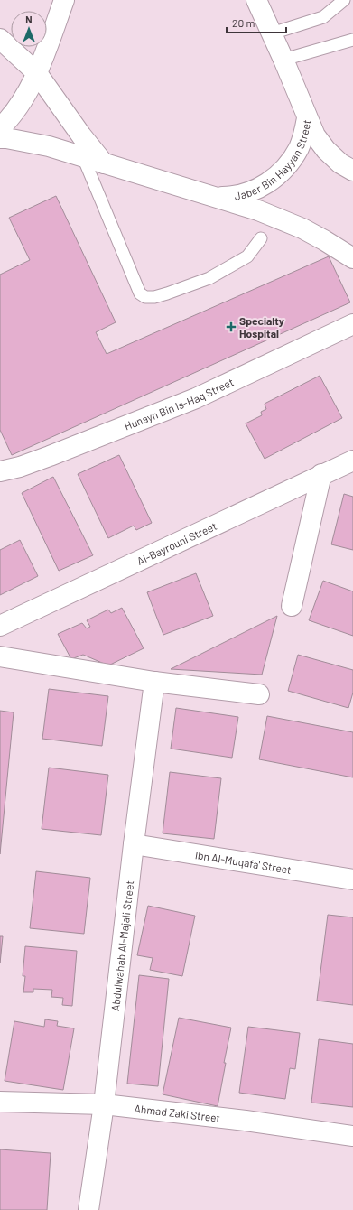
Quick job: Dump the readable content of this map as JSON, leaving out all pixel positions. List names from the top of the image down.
{
  "streets": {
    "street": [
      "Jaber Bin Hayyan Street",
      "Hunayn Bin Is-Haq Street",
      "Al-Bayrouni Street",
      "Ibn Al-Muqafa' Street",
      "Abdulwahab Al-Majali Street",
      "Ahmad Zaki Street"
    ]
  },
  "crossings": [
    ["Ibn Al-Muqafa' Street", "Abdulwahab Al-Majali Street"],
    ["Abdulwahab Al-Majali Street", "Ahmad Zaki Street"]
  ],
  "places": {
    "health": ["Specialty Hospital"]
  },
  "scale_bar": "20 m",
  "north": "top"
}
